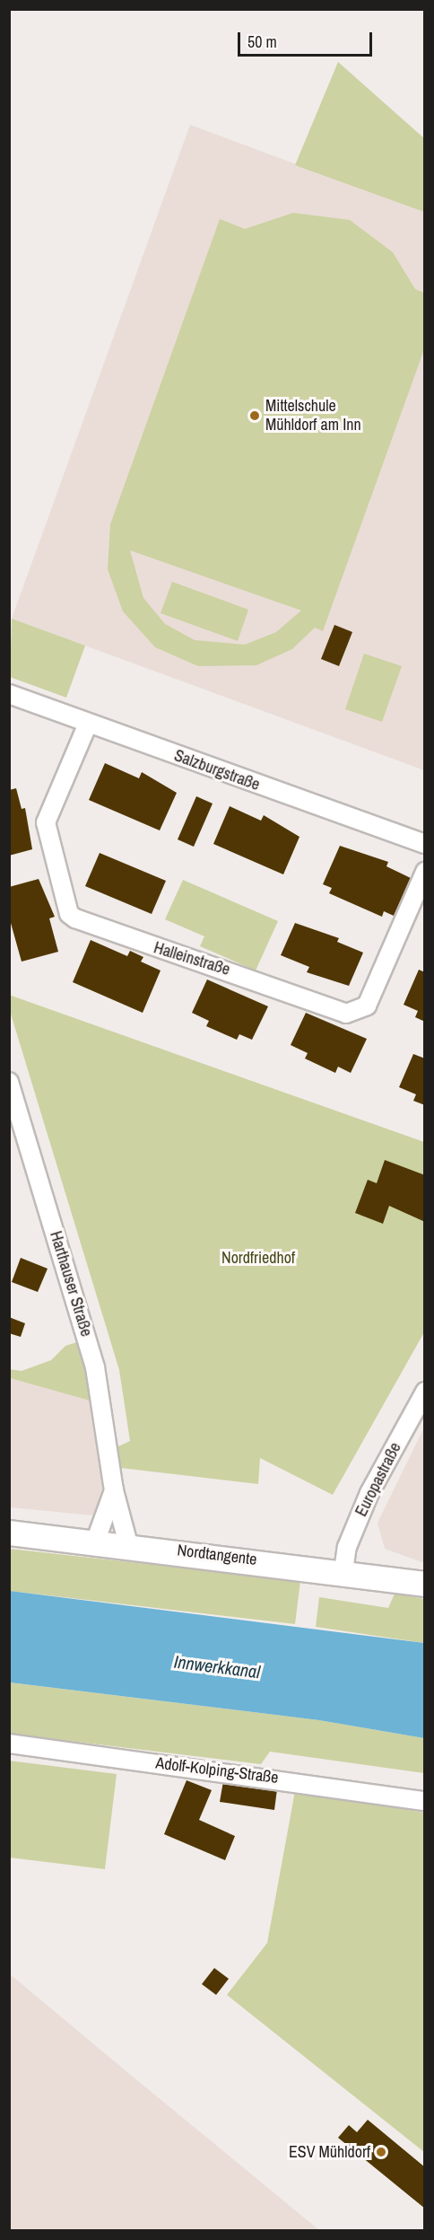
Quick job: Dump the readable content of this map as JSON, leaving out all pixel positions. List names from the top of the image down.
{
  "streets": {
    "main road": ["Nordtangente"],
    "street": [
      "Salzburgstraße",
      "Halleinstraße",
      "Harthauser Straße",
      "Europastraße",
      "Adolf-Kolping-Straße"
    ]
  },
  "crossings": [
    ["Salzburgstraße", "Halleinstraße"],
    ["Harthauser Straße", "Nordtangente"],
    ["Europastraße", "Nordtangente"]
  ],
  "water": ["Innwerkkanal"],
  "parks": ["Nordfriedhof"],
  "places": ["Mittelschule Mühldorf am Inn", "ESV Mühldorf"],
  "scale_bar": "50 m"
}
